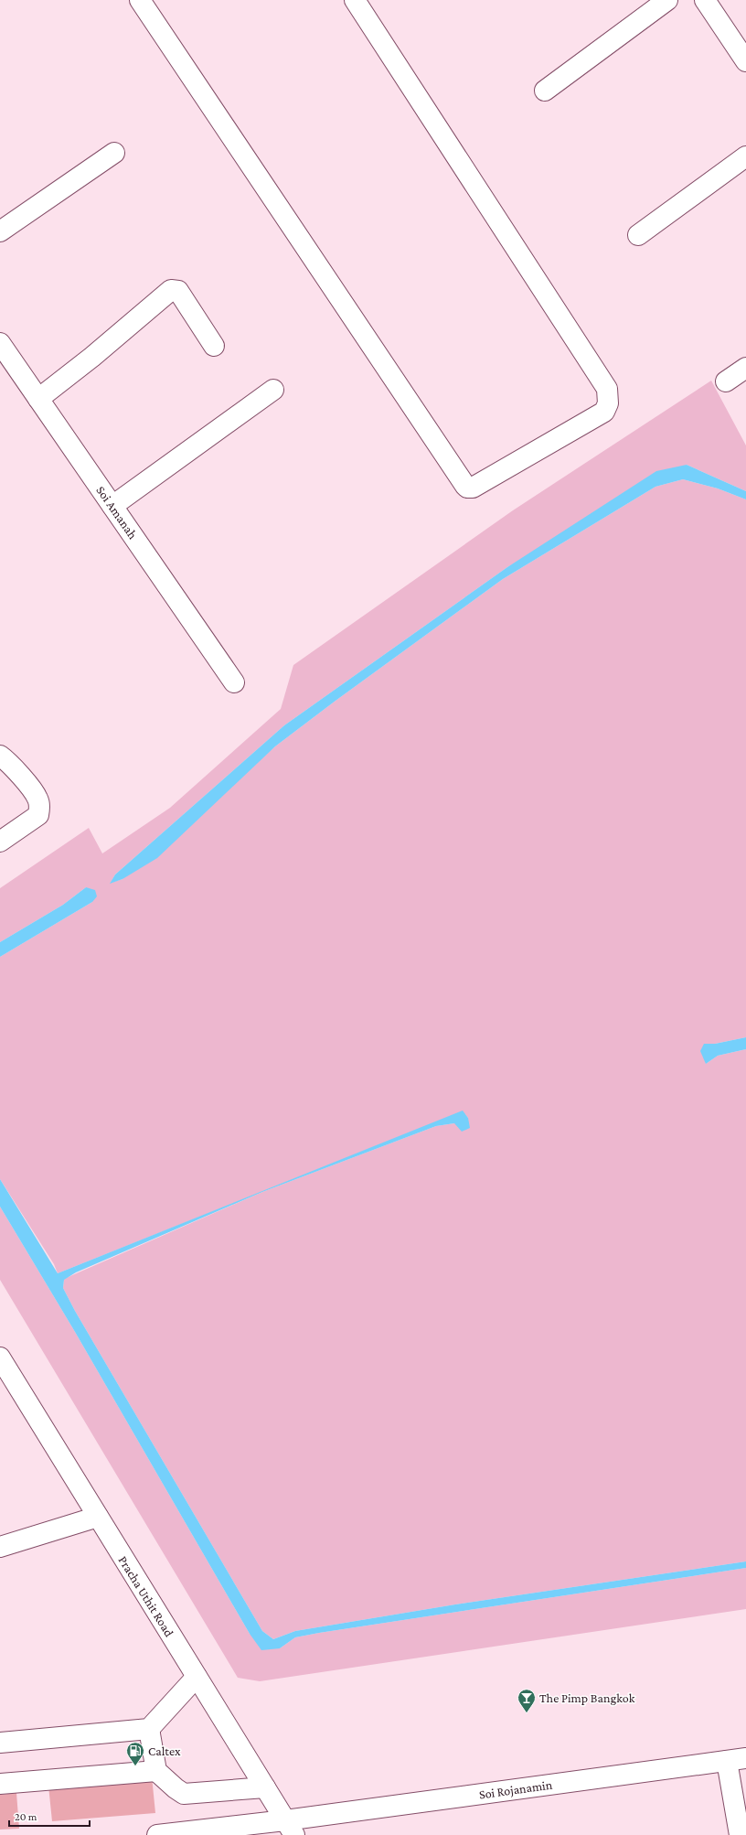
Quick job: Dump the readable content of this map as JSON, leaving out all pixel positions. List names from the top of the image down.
{
  "streets": {
    "street": ["Soi Amanah", "Pracha Uthit Road", "Soi Rojanamin"]
  },
  "crossings": [
    ["Pracha Uthit Road", "Soi Rojanamin"]
  ],
  "places": {
    "bar": ["The Pimp Bangkok"],
    "fuel station": ["Caltex"]
  },
  "scale_bar": "20 m"
}
